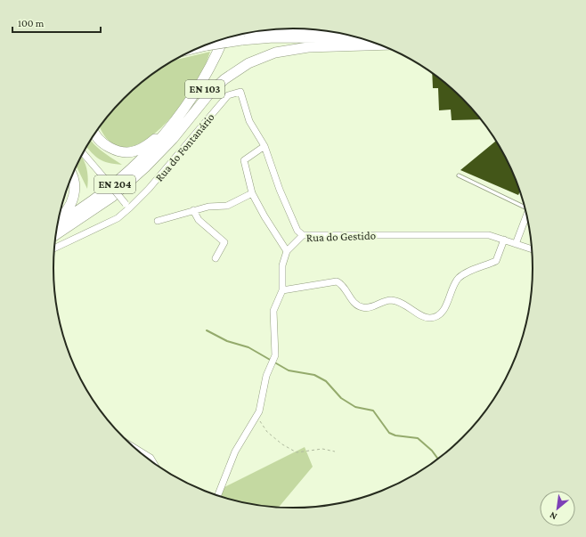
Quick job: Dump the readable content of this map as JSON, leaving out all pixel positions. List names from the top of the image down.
{
  "streets": {
    "main road": ["EN 103", "EN 204"],
    "street": ["Rua do Fontanário", "Rua do Gestido"]
  },
  "crossings": [
    ["Rua do Fontanário", "Rua do Gestido"]
  ],
  "scale_bar": "100 m",
  "north": "bottom left"
}
